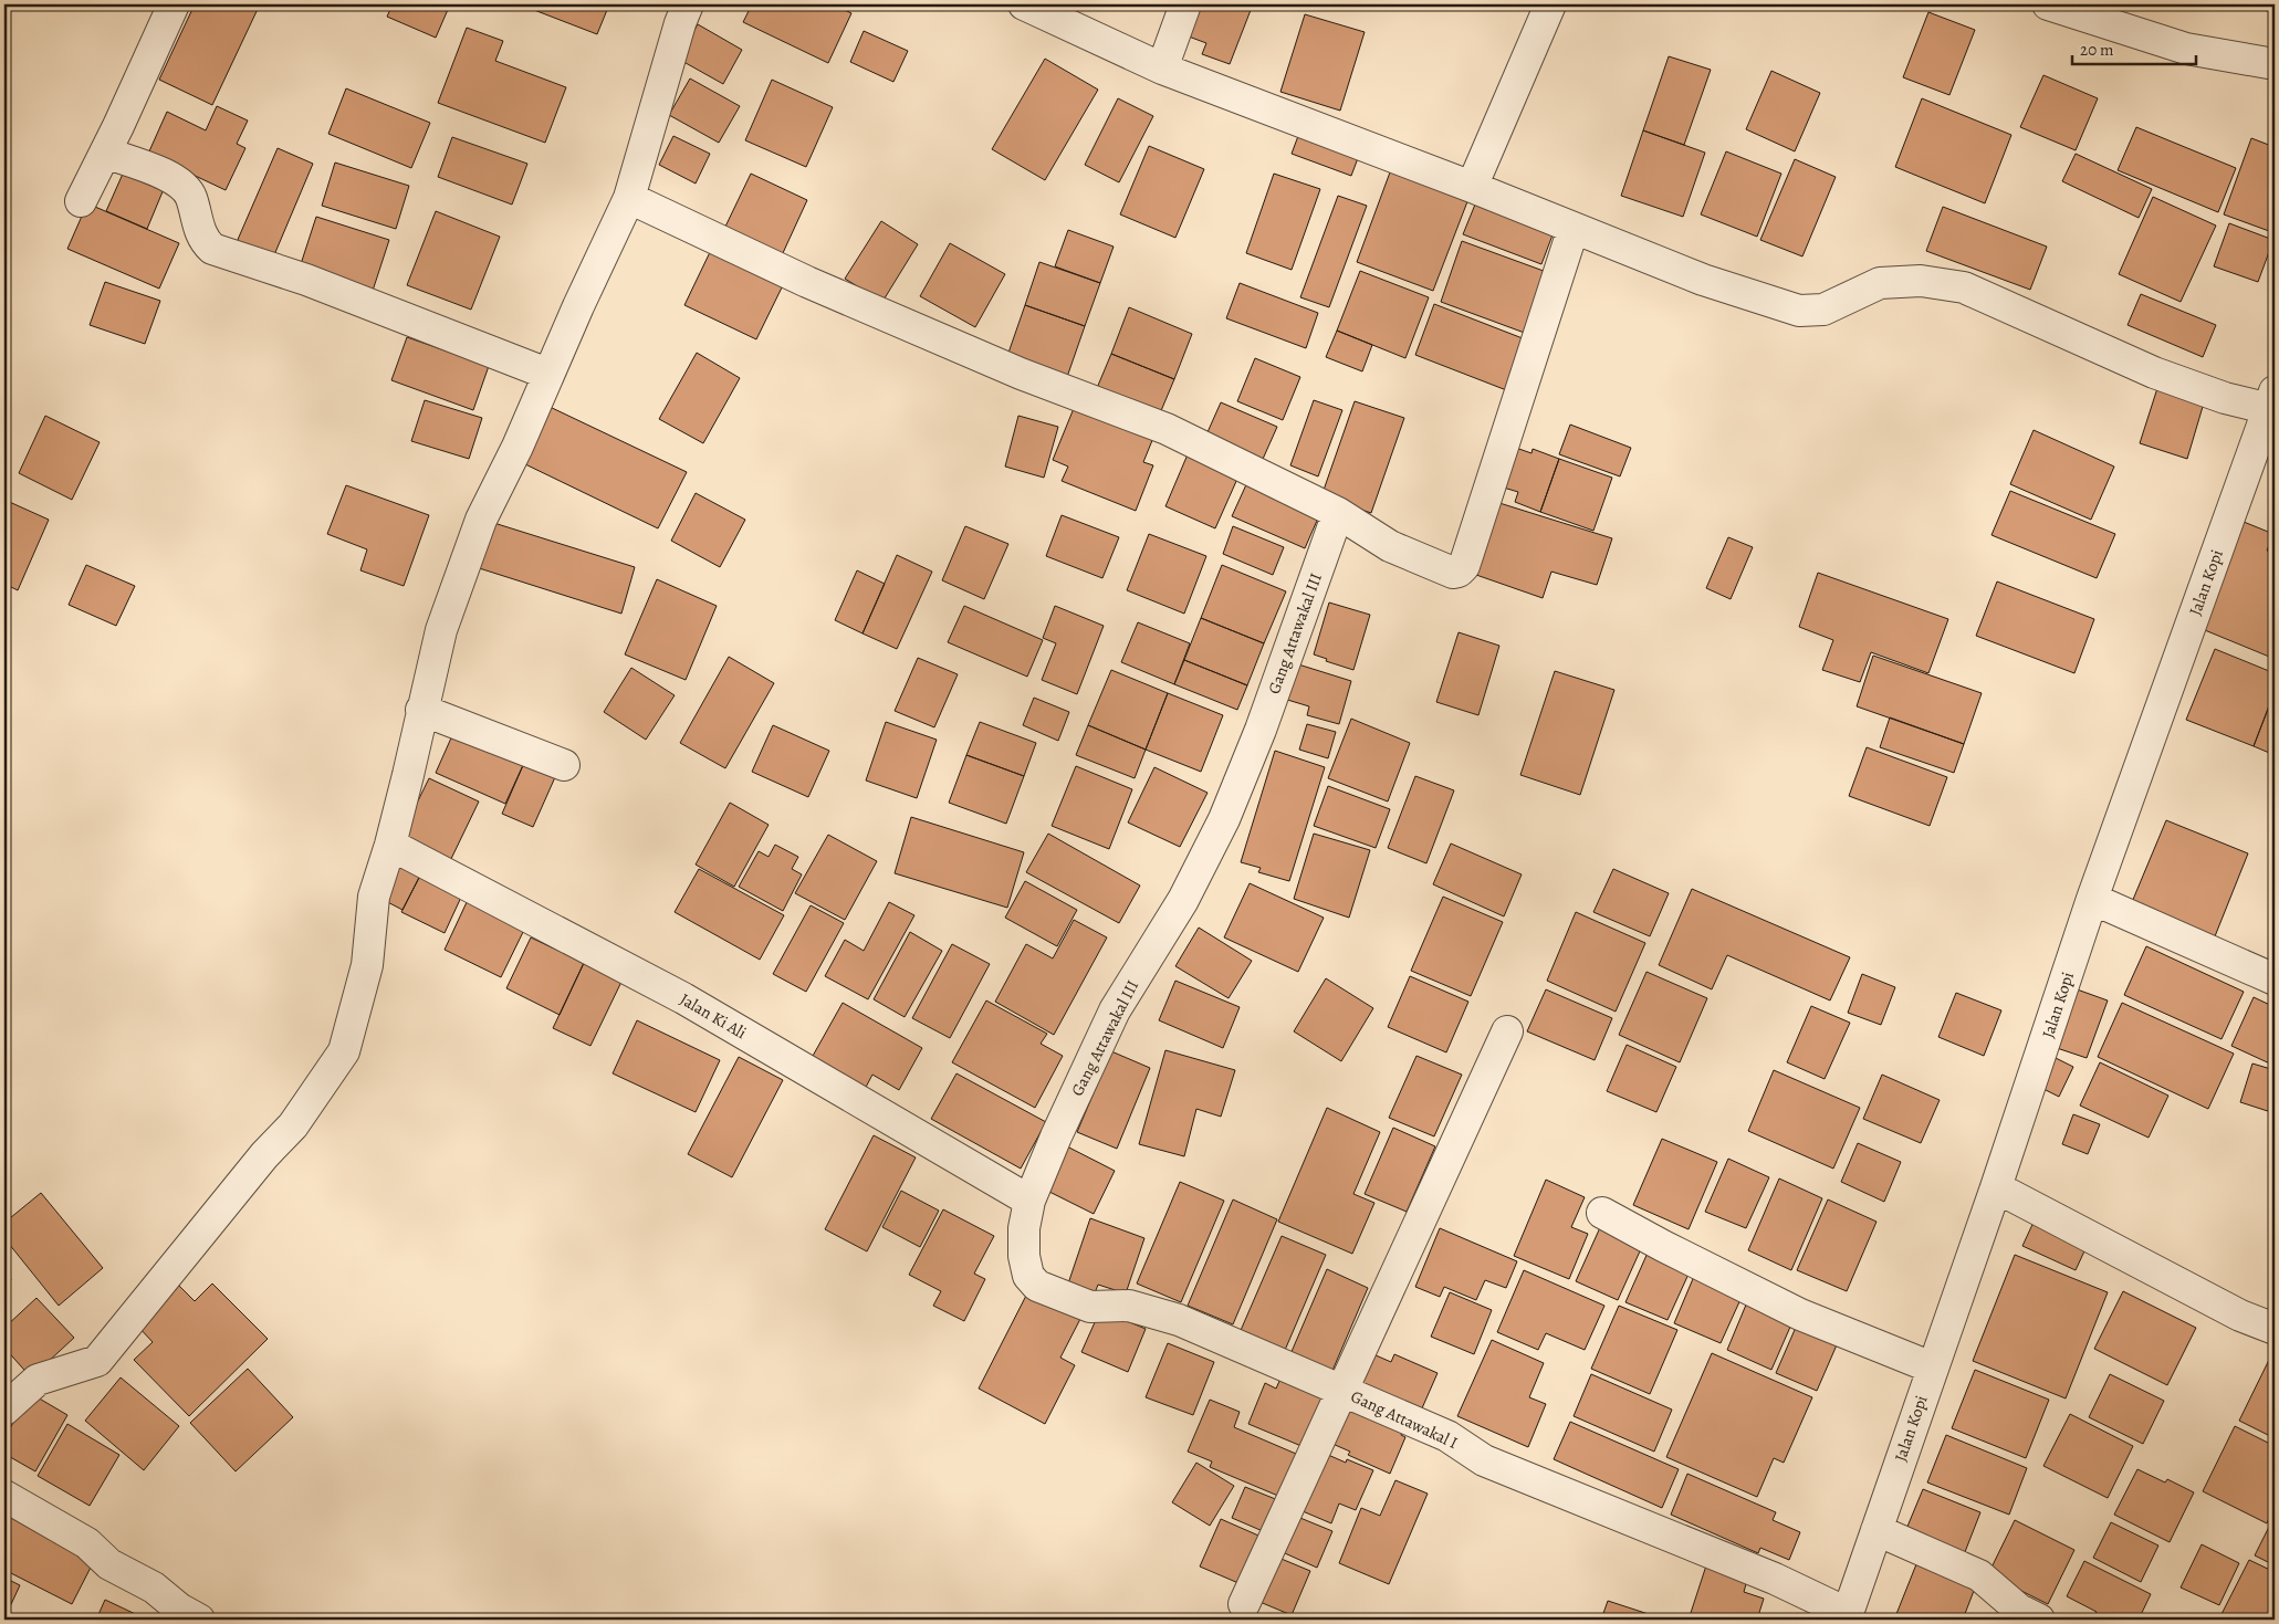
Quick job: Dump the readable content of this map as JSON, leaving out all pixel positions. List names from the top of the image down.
{
  "streets": {
    "street": [
      "Jalan Kopi",
      "Gang Attawakal III",
      "Jalan Ki Ali",
      "Gang Attawakal I"
    ]
  },
  "crossings": [
    ["Jalan Kopi", "Gang Attawakal I"],
    ["Gang Attawakal III", "Jalan Ki Ali"],
    ["Gang Attawakal III", "Gang Attawakal I"],
    ["Jalan Ki Ali", "Gang Attawakal I"]
  ],
  "scale_bar": "20 m"
}
